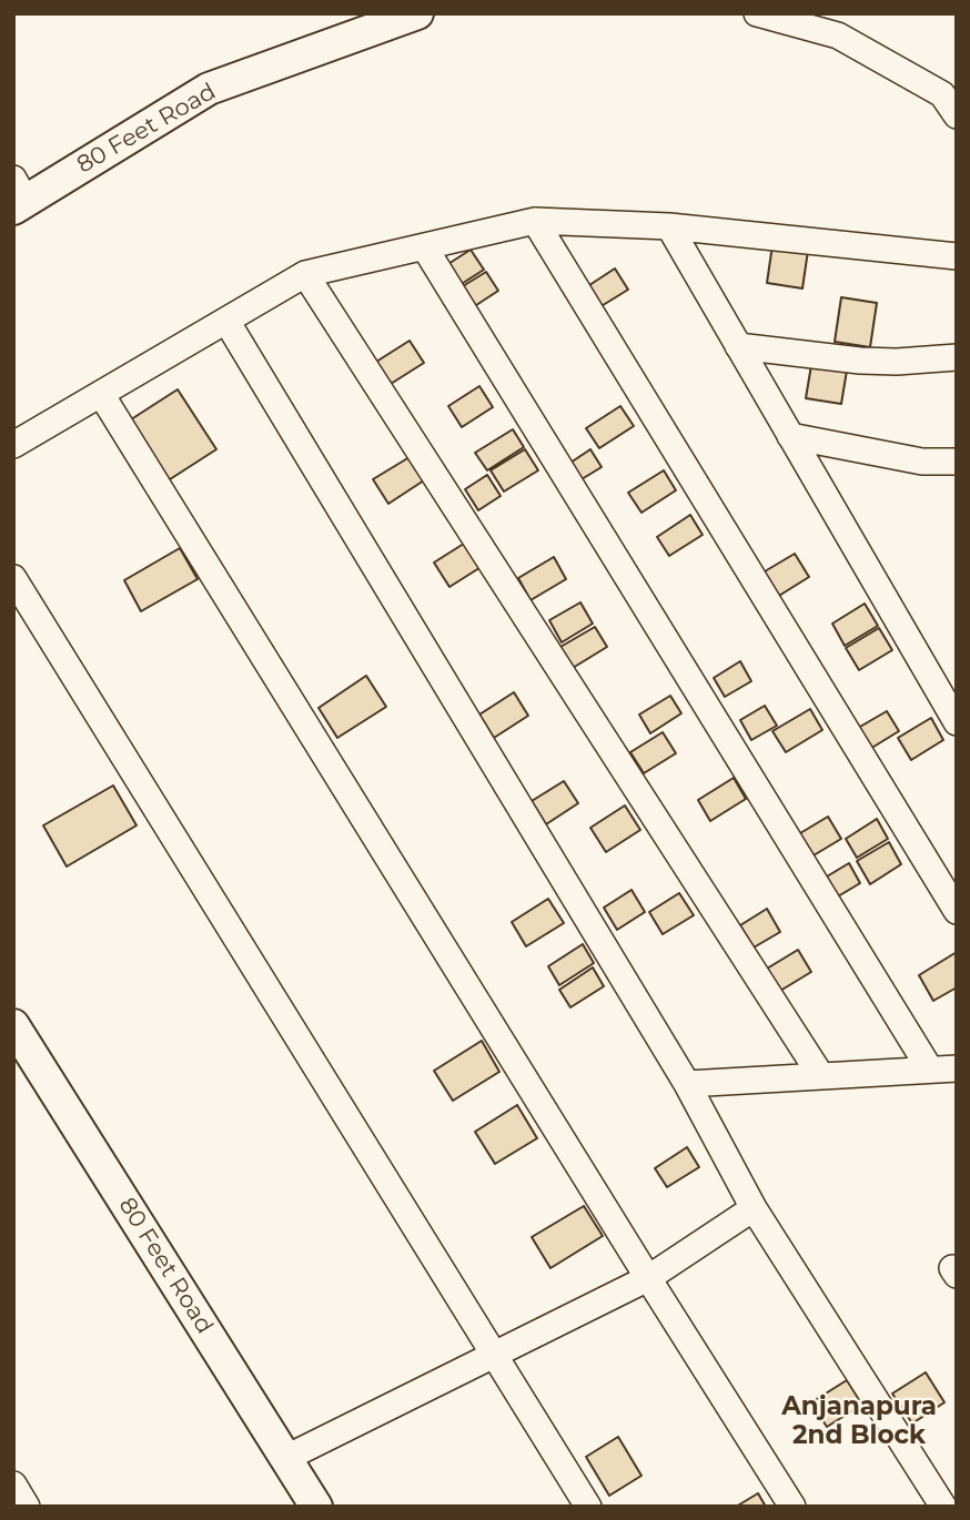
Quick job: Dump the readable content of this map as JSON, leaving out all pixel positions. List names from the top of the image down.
{
  "streets": {
    "street": ["80 Feet Road"]
  },
  "districts": ["Anjanapura 2nd Block"]
}
